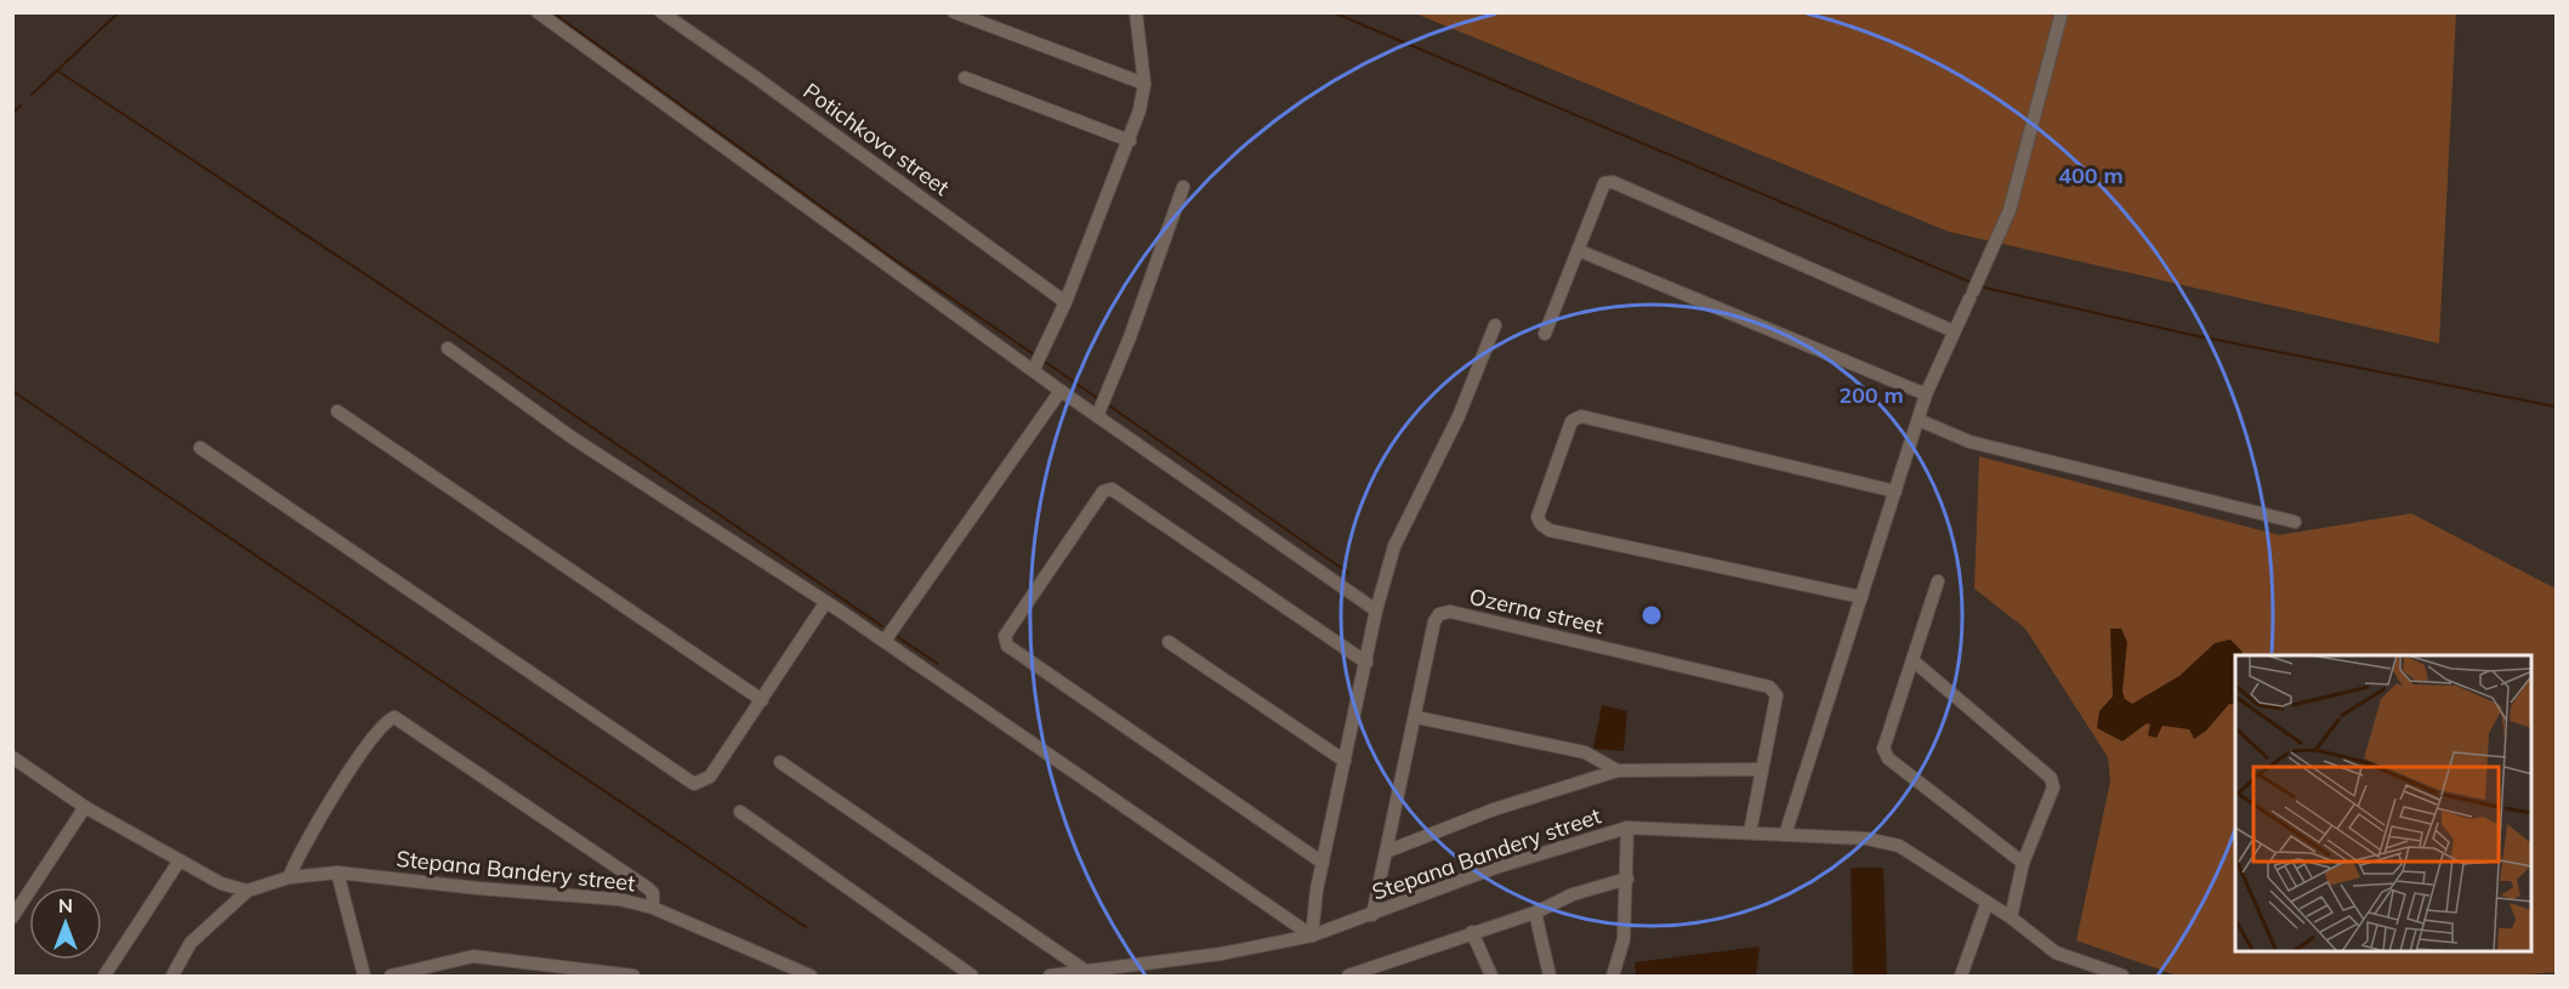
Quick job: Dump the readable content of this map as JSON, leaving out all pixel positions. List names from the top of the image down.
{
  "streets": {
    "street": ["Potichkova street", "Ozerna street", "Stepana Bandery street"]
  },
  "crossings": [
    ["Ozerna street", "Stepana Bandery street"]
  ],
  "north": "top",
  "rings": ["400 m", "200 m"]
}
